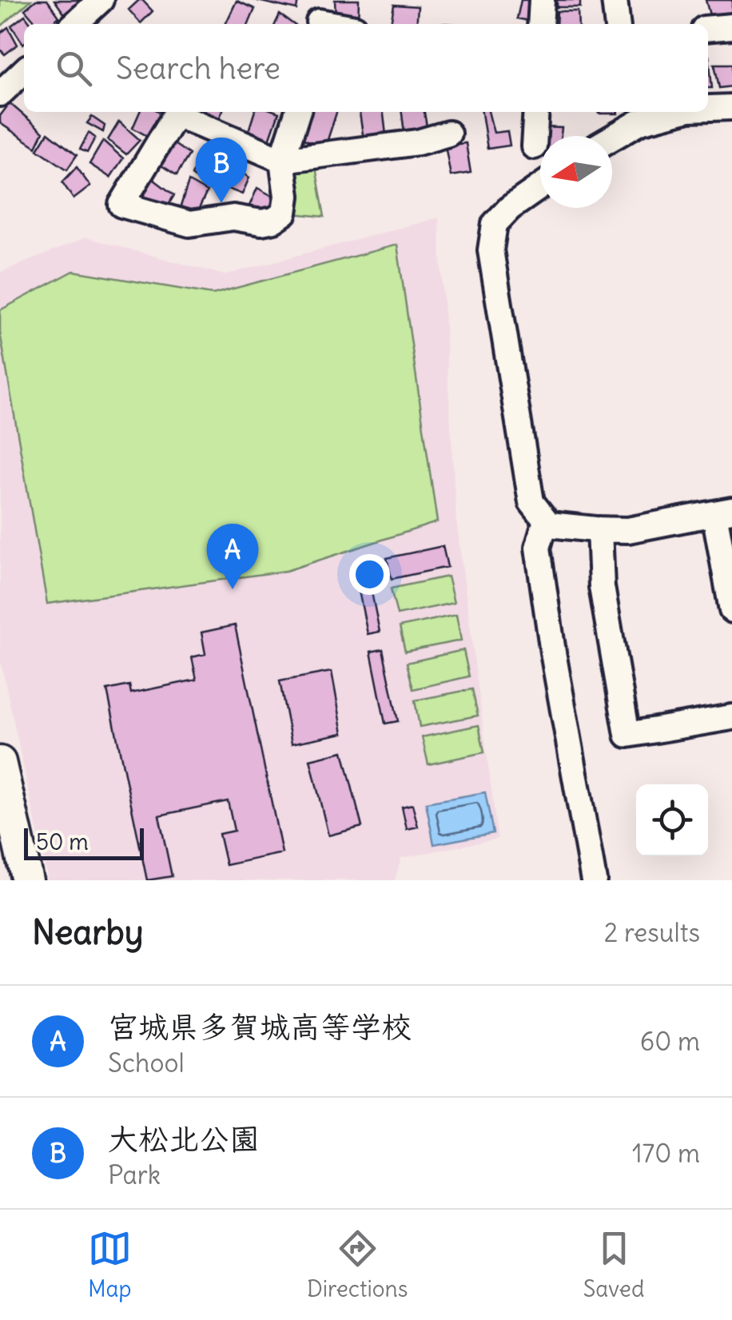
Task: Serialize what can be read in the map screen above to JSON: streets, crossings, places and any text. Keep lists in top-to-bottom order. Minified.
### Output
{"scale_bar":"50 m","north":"left","page":{"search":"Search here","pins":["B","A"],"scale":"50 m","heading":["Nearby","2 results"],"list":[{"mark":"A","name":"宮城県多賀城高等学校","note":"School","value":"60 m"},{"mark":"B","name":"大松北公園","note":"Park","value":"170 m"}],"nav":["Map","Directions","Saved"]}}
